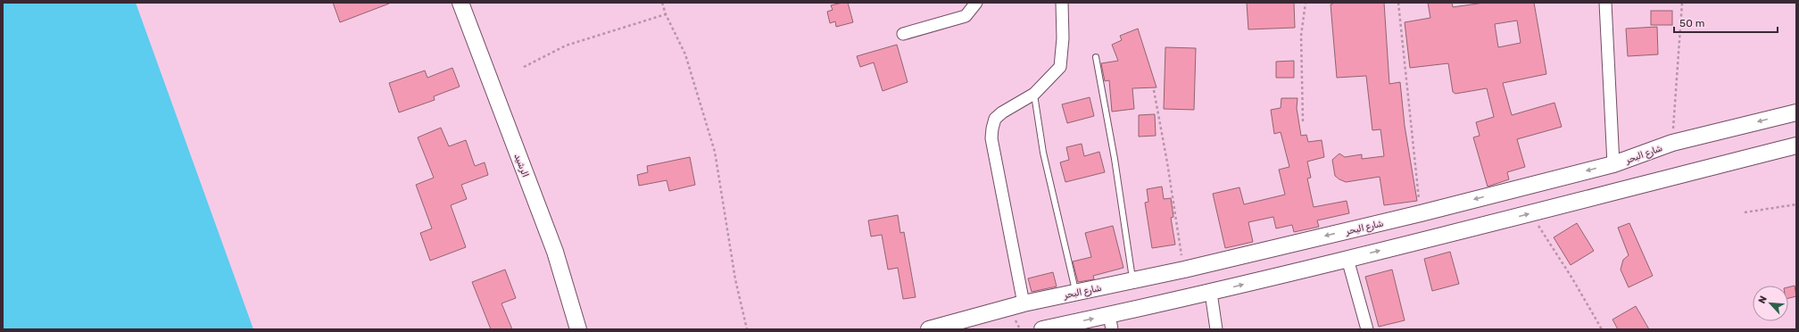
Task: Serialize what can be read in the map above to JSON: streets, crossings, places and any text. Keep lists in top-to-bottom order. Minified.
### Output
{"streets":{"main road":["شارع البحر","الرشيد"]},"scale_bar":"50 m","north":"top left"}
